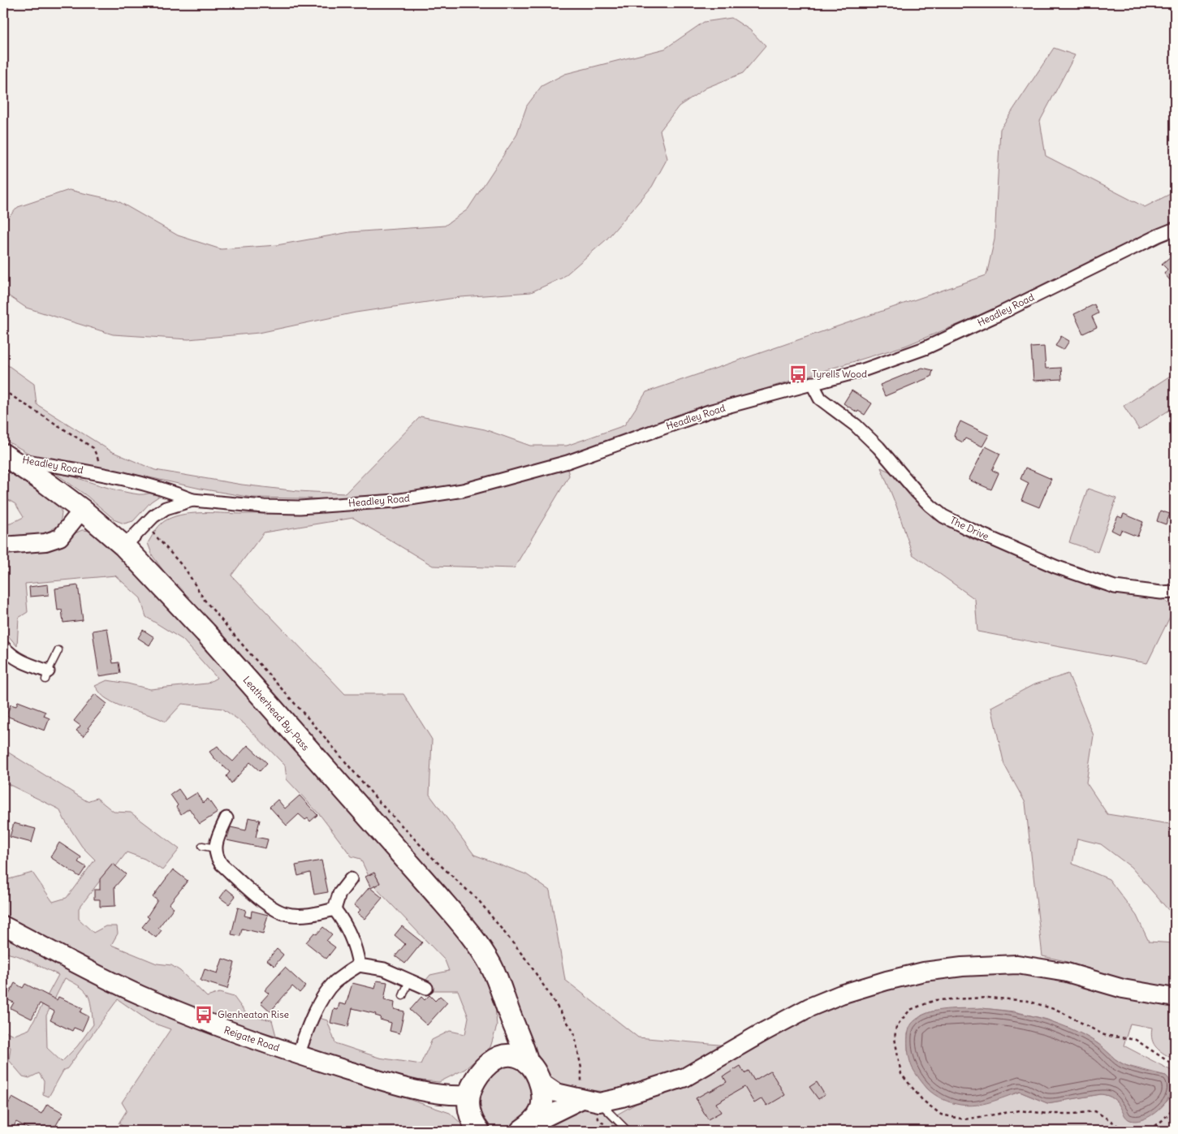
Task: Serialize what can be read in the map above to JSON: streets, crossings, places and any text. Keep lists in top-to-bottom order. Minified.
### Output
{"streets":{"highway":["Leatherhead By-Pass"],"main road":["Reigate Road"],"street":["Headley Road","The Drive"]},"crossings":[["Headley Road","The Drive"],["Headley Road","Leatherhead By-Pass"]],"places":{"bus stop":["Tyrells Wood","Glenheaton Rise"]}}
